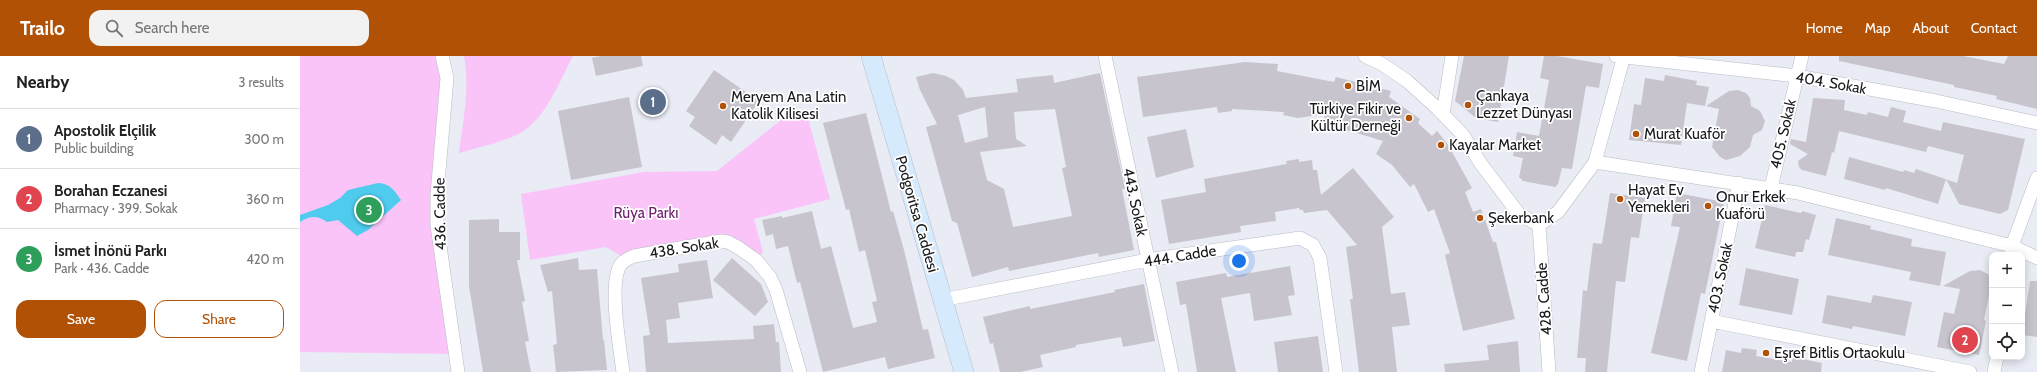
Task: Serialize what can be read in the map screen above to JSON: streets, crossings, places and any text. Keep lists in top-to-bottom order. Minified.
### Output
{"streets":{"main road":["Podgoritsa Caddesi"],"street":["404. Sokak","405. Sokak","443. Sokak","436. Cadde","438. Sokak","444. Cadde","403. Sokak","428. Cadde"]},"crossings":[["404. Sokak","405. Sokak"],["443. Sokak","444. Cadde"],["Podgoritsa Caddesi","444. Cadde"]],"parks":["Rüya Parkı"],"places":["BİM","Çankaya Lezzet Dünyası","Meryem Ana Latin Katolik Kilisesi","Türkiye Fikir ve Kültür Derneği","Murat Kuaför","Kayalar Market","Hayat Ev Yemekleri","Onur Erkek Kuaförü","Şekerbank","Eşref Bitlis Ortaokulu"],"page":{"header":"Trailo","search":"Search here","nav":["Home","Map","About","Contact"],"heading":["Nearby","3 results"],"pins":["1","3","2"],"list":[{"mark":"1","name":"Apostolik Elçilik","note":"Public building","value":"300 m"},{"mark":"2","name":"Borahan Eczanesi","note":"Pharmacy · 399. Sokak","value":"360 m"},{"mark":"3","name":"İsmet İnönü Parkı","note":"Park · 436. Cadde","value":"420 m"}],"map_buttons":["+","−"],"buttons":["Save","Share"]}}
